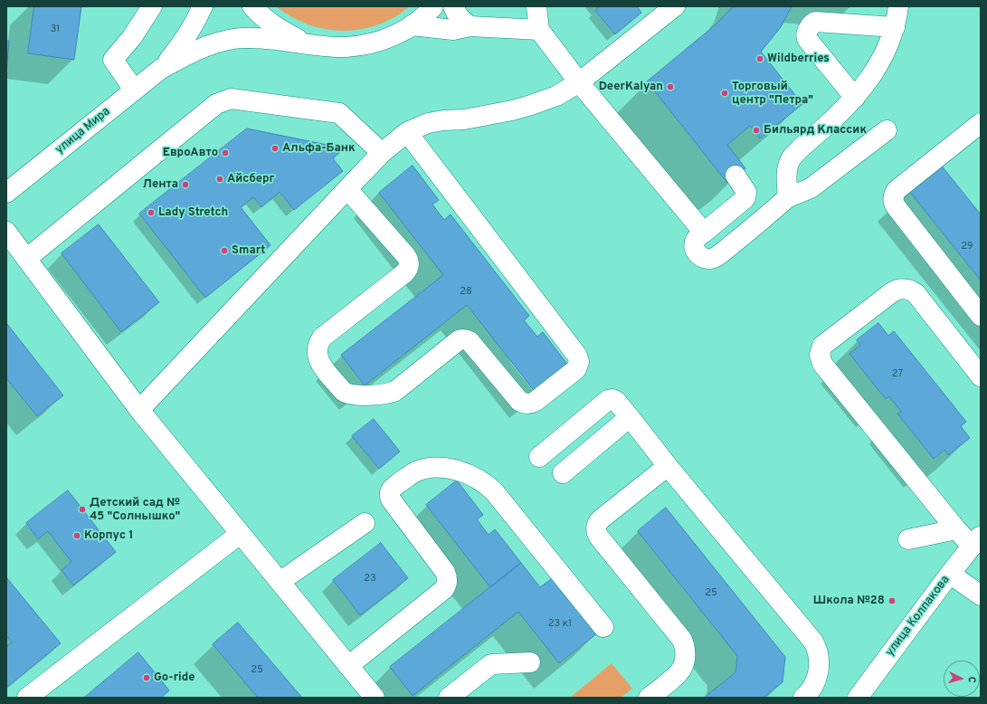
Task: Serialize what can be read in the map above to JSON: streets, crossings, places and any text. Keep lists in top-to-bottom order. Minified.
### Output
{"streets":{"street":["улица Мира","улица Колпакова"]},"places":["Wildberries","DeerKalyan","Торговый центр \"Петра\"","Бильярд Классик","Альфа-Банк","ЕвроАвто","Айсберг","Лента","Lady Stretch","Smart","Детский сад № 45 \"Солнышко\"","Корпус 1","Школа №28","Go-ride"],"house_numbers":["31","29","28","27","23","25","23 к1","25"],"north":"right"}
